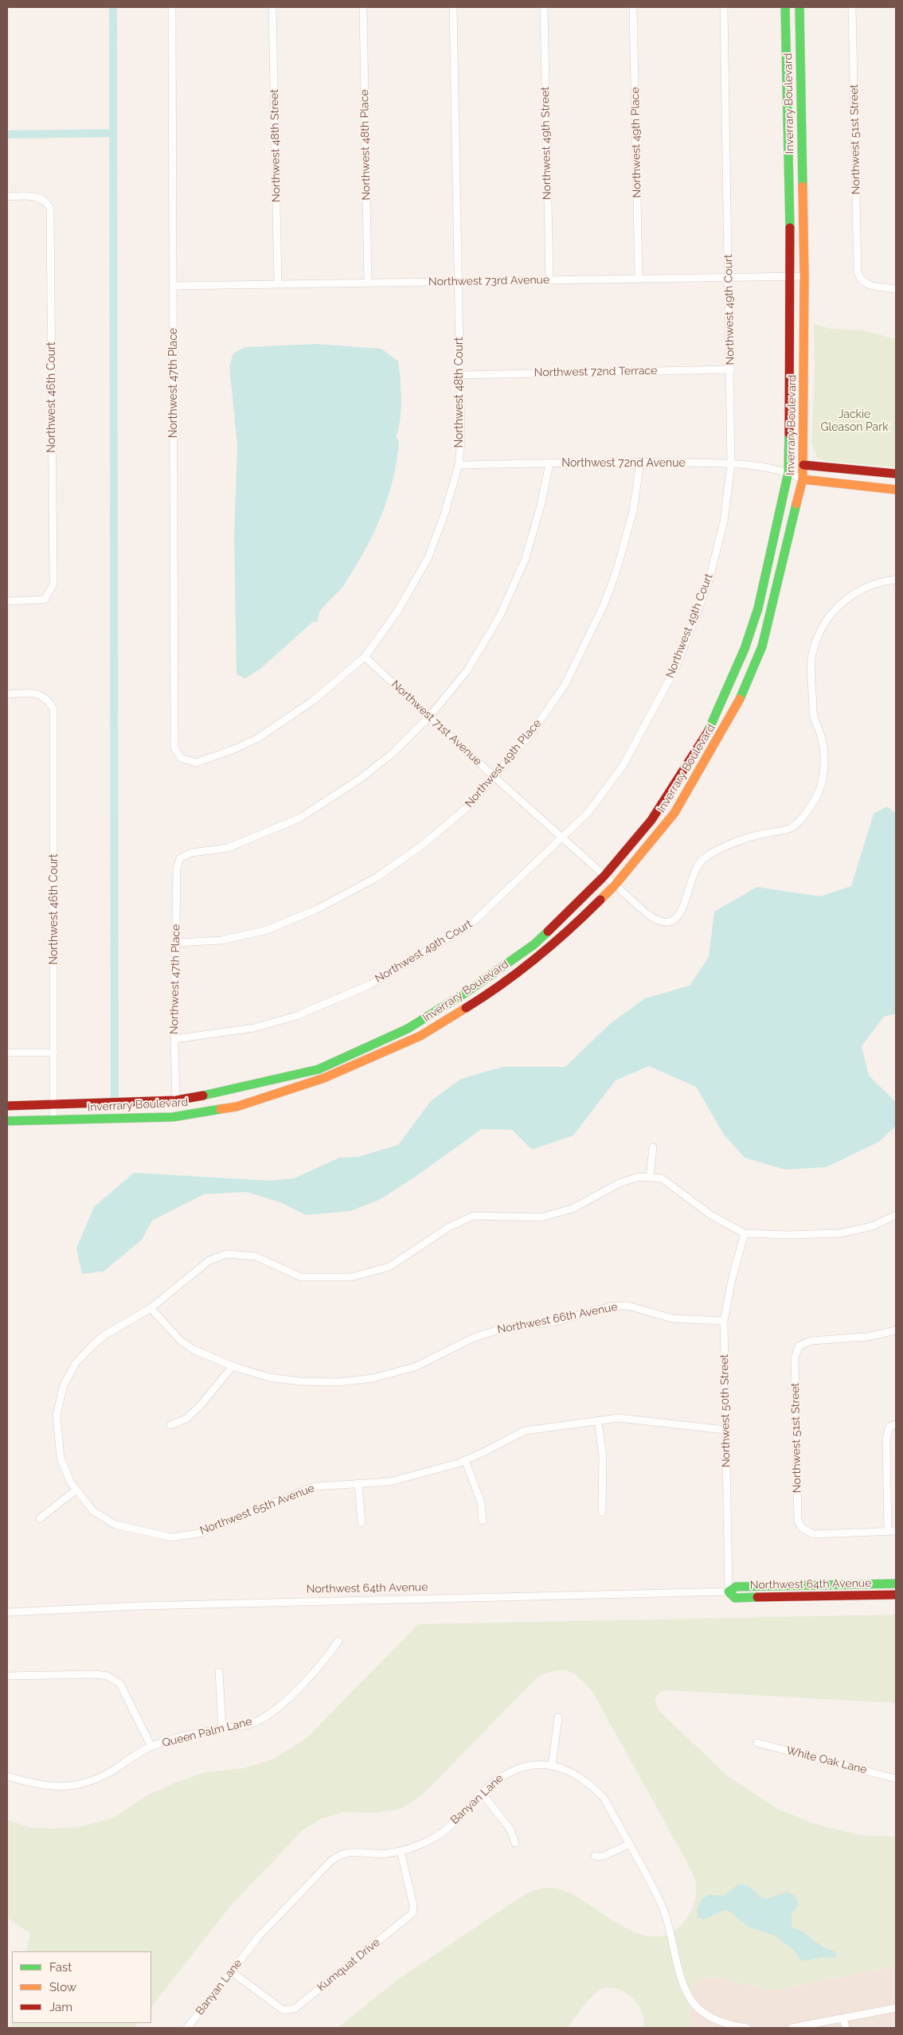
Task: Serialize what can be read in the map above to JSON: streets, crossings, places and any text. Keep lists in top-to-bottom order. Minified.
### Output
{"streets":{"street":["Inverrary Boulevard","Northwest 51st Street","Northwest 49th Place","Northwest 49th Street","Northwest 48th Place","Northwest 48th Street","Northwest 73rd Avenue","Northwest 49th Court","Northwest 72nd Terrace","Northwest 47th Place","Northwest 48th Court","Northwest 46th Court","Northwest 72nd Avenue","Northwest 71st Avenue","Northwest 66th Avenue","Northwest 50th Street","Northwest 65th Avenue","Northwest 64th Avenue","Queen Palm Lane","White Oak Lane","Banyan Lane","Kumquat Drive"]},"crossings":[["Inverrary Boulevard","Northwest 73rd Avenue"],["Inverrary Boulevard","Northwest 47th Place"],["Inverrary Boulevard","Northwest 46th Court"],["Inverrary Boulevard","Northwest 72nd Avenue"],["Inverrary Boulevard","Northwest 71st Avenue"],["Northwest 49th Place","Northwest 73rd Avenue"],["Northwest 49th Place","Northwest 47th Place"],["Northwest 49th Place","Northwest 72nd Avenue"],["Northwest 49th Place","Northwest 71st Avenue"],["Northwest 49th Street","Northwest 73rd Avenue"],["Northwest 48th Place","Northwest 73rd Avenue"],["Northwest 48th Street","Northwest 73rd Avenue"],["Northwest 73rd Avenue","Northwest 49th Court"],["Northwest 73rd Avenue","Northwest 47th Place"],["Northwest 73rd Avenue","Northwest 48th Court"],["Northwest 49th Court","Northwest 72nd Terrace"],["Northwest 49th Court","Northwest 47th Place"],["Northwest 49th Court","Northwest 72nd Avenue"],["Northwest 49th Court","Northwest 71st Avenue"],["Northwest 72nd Terrace","Northwest 48th Court"],["Northwest 47th Place","Northwest 48th Court"],["Northwest 47th Place","Northwest 71st Avenue"],["Northwest 48th Court","Northwest 72nd Avenue"],["Northwest 48th Court","Northwest 71st Avenue"],["Northwest 66th Avenue","Northwest 50th Street"],["Northwest 66th Avenue","Northwest 65th Avenue"],["Northwest 50th Street","Northwest 65th Avenue"],["Northwest 50th Street","Northwest 64th Avenue"],["Banyan Lane","Kumquat Drive"]],"parks":["Jackie Gleason Park"],"legend":["Fast","Slow","Jam"]}
